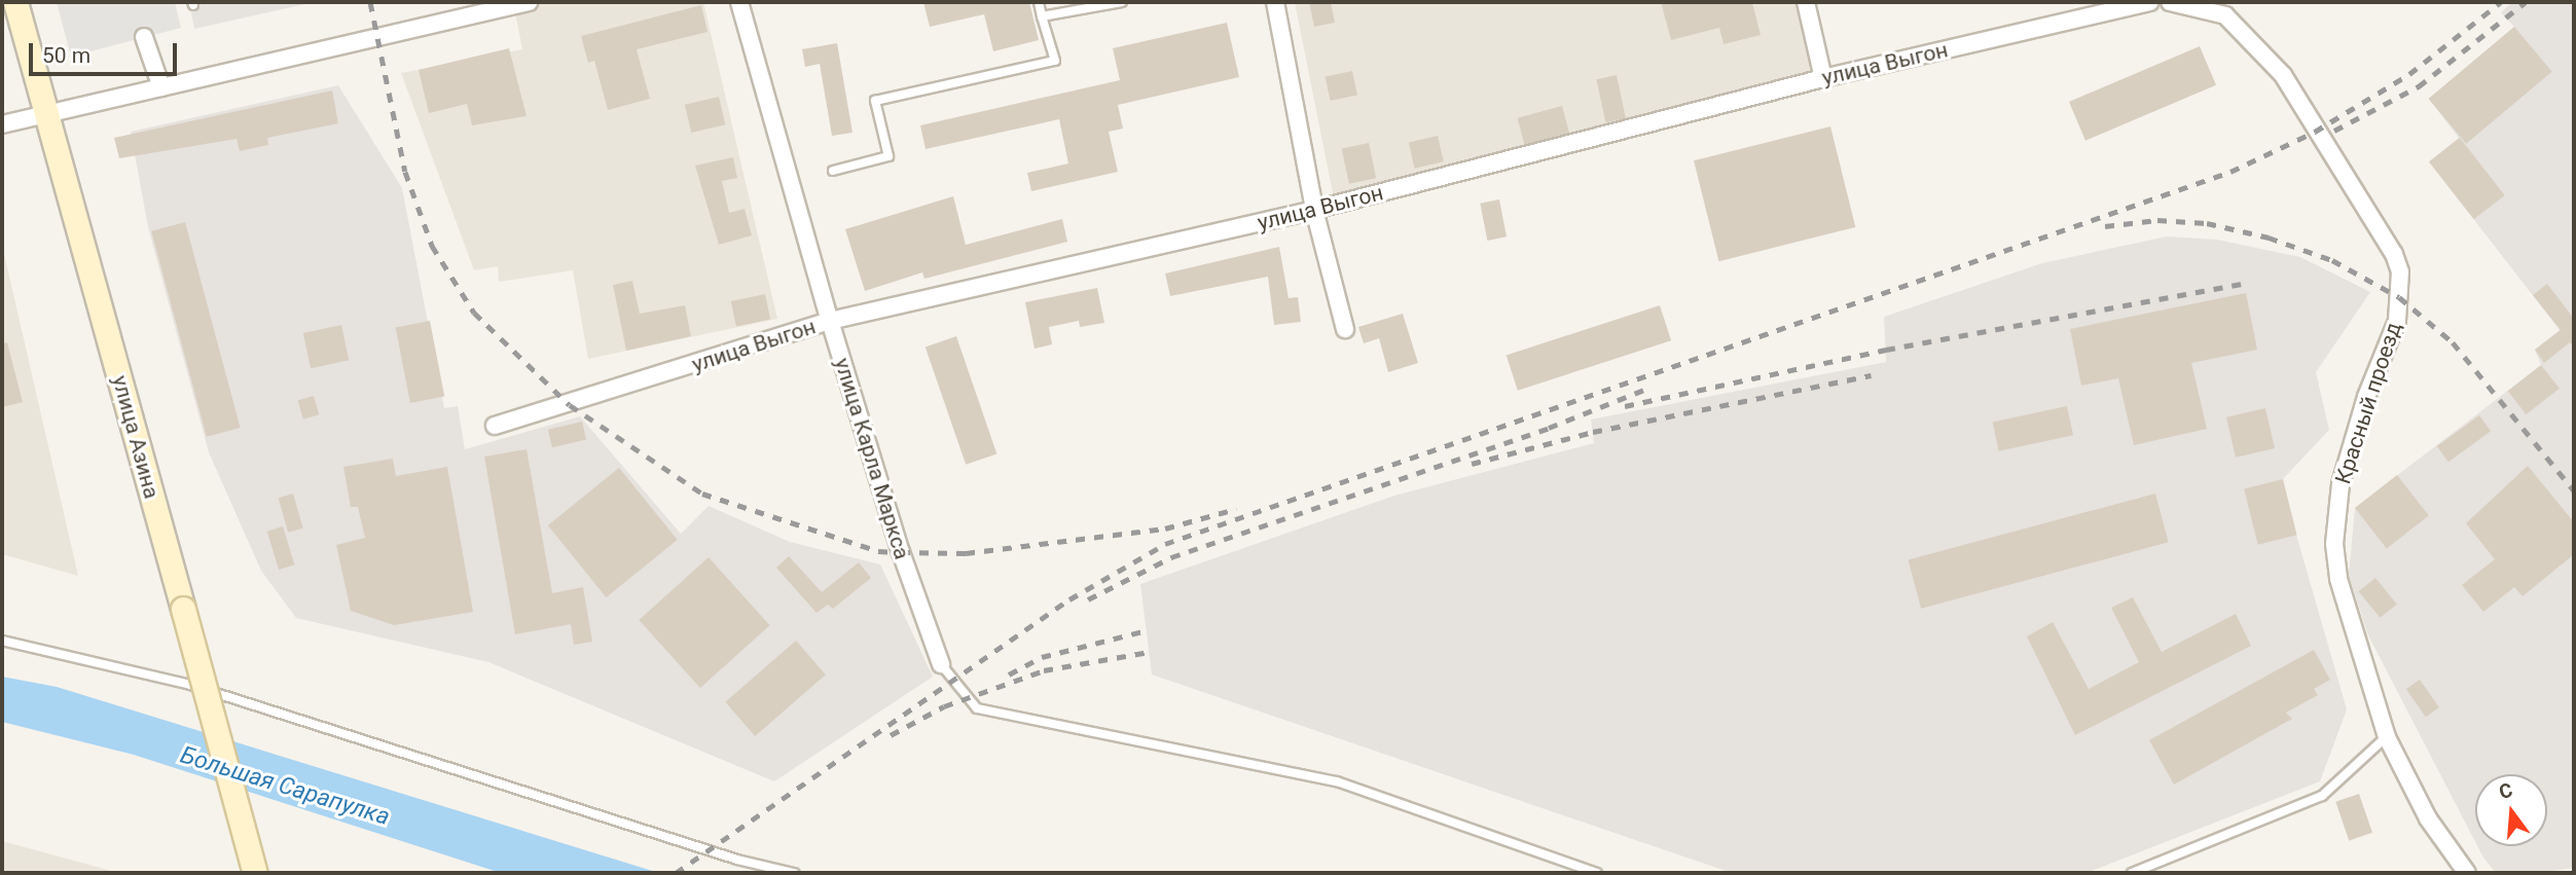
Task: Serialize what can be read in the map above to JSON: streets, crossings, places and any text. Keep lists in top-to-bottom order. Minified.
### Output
{"streets":{"main road":["улица Азина"],"street":["улица Выгон","Красный проезд","улица Карла Маркса"]},"crossings":[["улица Выгон","улица Карла Маркса"]],"water":["Большая Сарапулка"],"scale_bar":"50 m","north":"top"}
